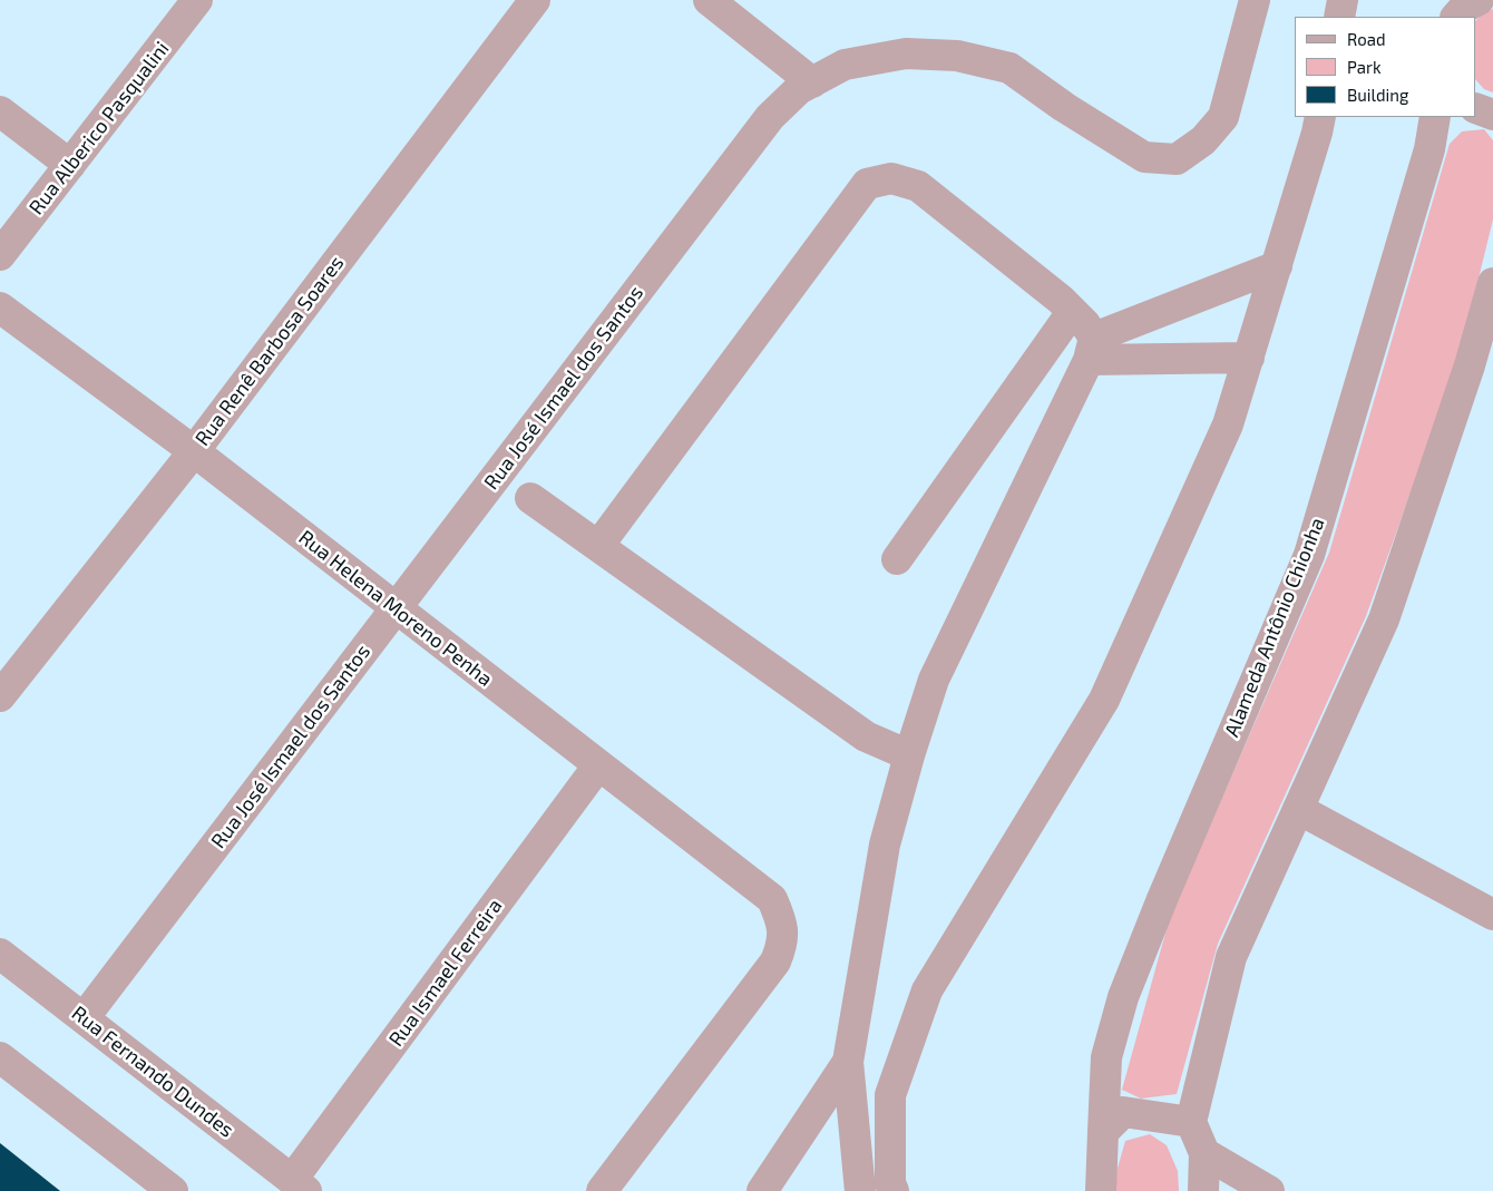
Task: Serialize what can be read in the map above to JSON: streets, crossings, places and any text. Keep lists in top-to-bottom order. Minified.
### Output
{"streets":{"street":["Rua Alberico Pasqualini","Rua Renê Barbosa Soares","Rua José Ismael dos Santos","Rua Helena Moreno Penha","Alameda Antônio Chionha","Rua Ismael Ferreira","Rua Fernando Dundes"]},"crossings":[["Rua Renê Barbosa Soares","Rua Helena Moreno Penha"],["Rua José Ismael dos Santos","Rua Helena Moreno Penha"],["Rua José Ismael dos Santos","Rua Fernando Dundes"],["Rua Helena Moreno Penha","Rua Ismael Ferreira"],["Rua Ismael Ferreira","Rua Fernando Dundes"]],"legend":["Road","Park","Building"]}
